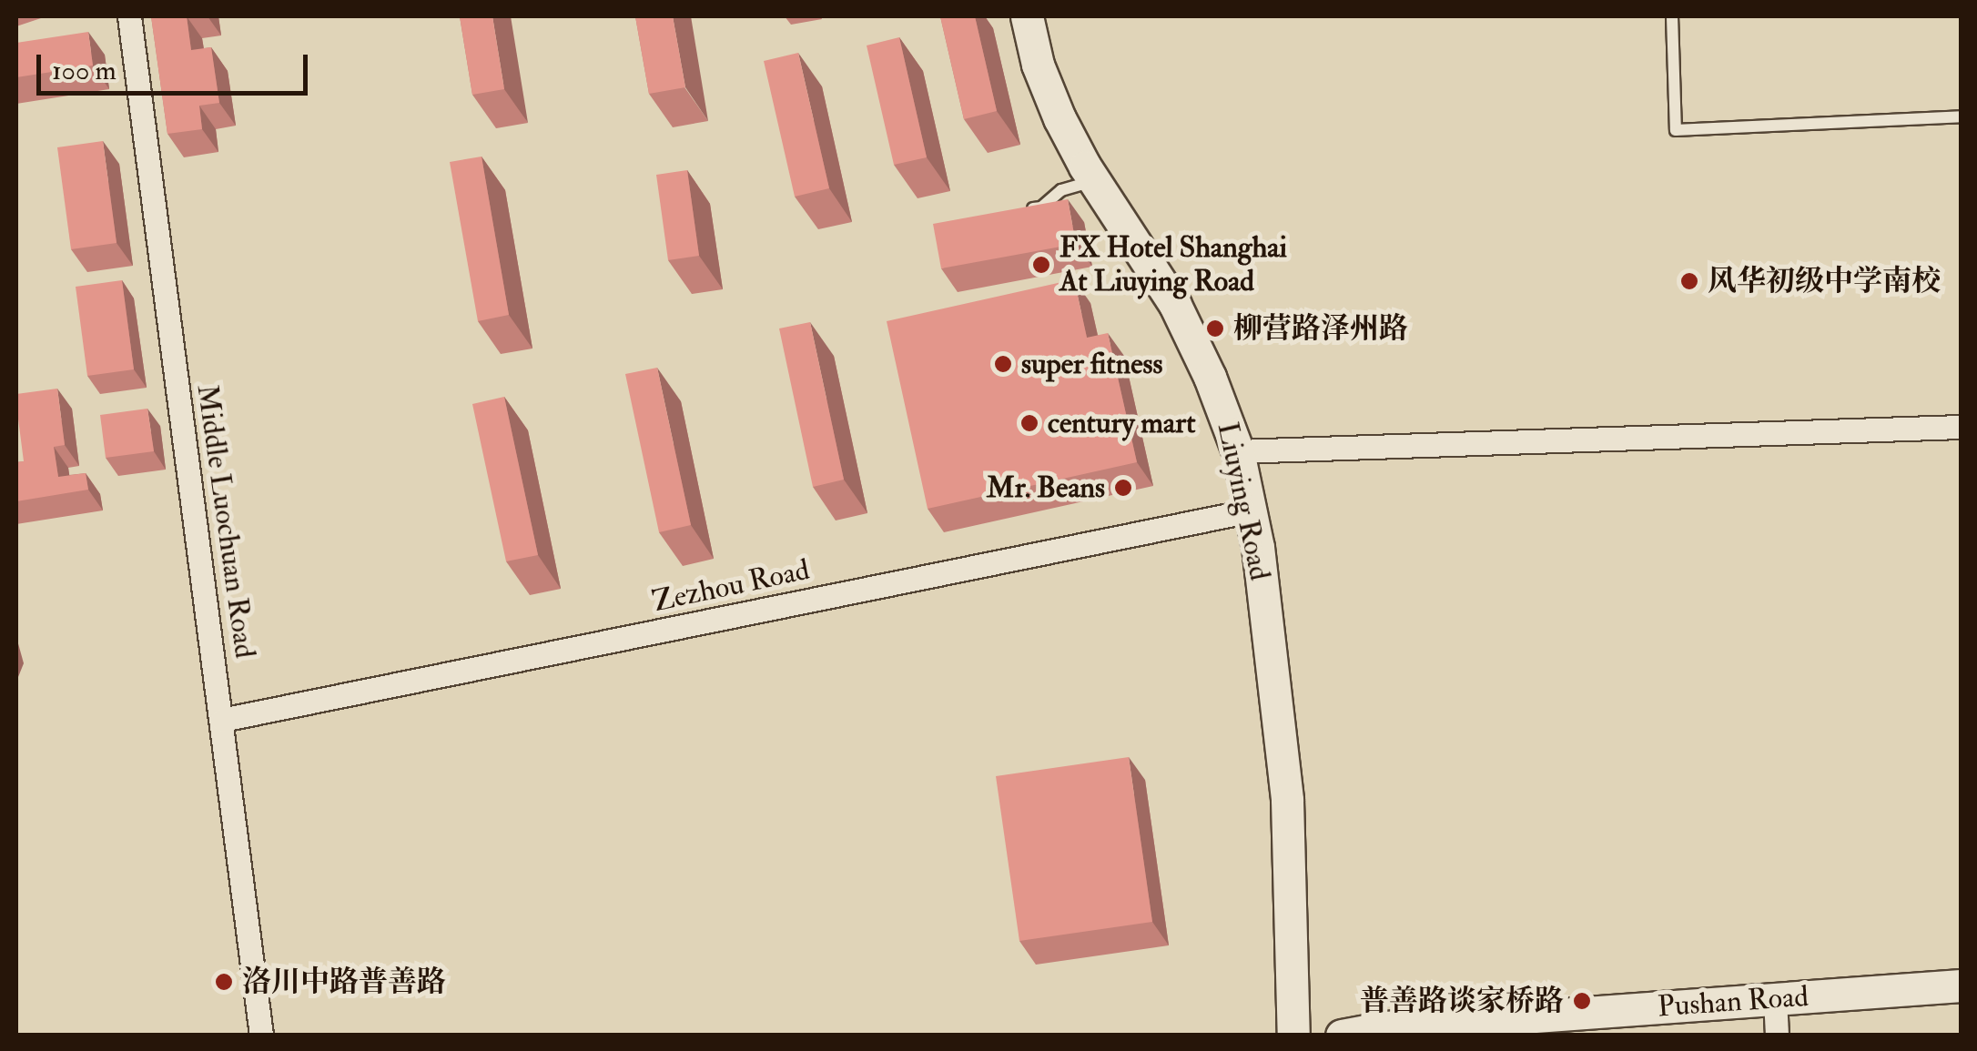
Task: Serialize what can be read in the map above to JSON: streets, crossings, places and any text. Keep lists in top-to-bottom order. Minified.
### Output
{"streets":{"main road":["Liuying Road","Pushan Road"],"street":["Middle Luochuan Road","Zezhou Road"]},"crossings":[["Liuying Road","Zezhou Road"],["Middle Luochuan Road","Zezhou Road"]],"places":["FX Hotel Shanghai At Liuying Road","风华初级中学南校","柳营路泽州路","super fitness","century mart","Mr. Beans","洛川中路普善路","普善路谈家桥路"],"scale_bar":"100 m"}
